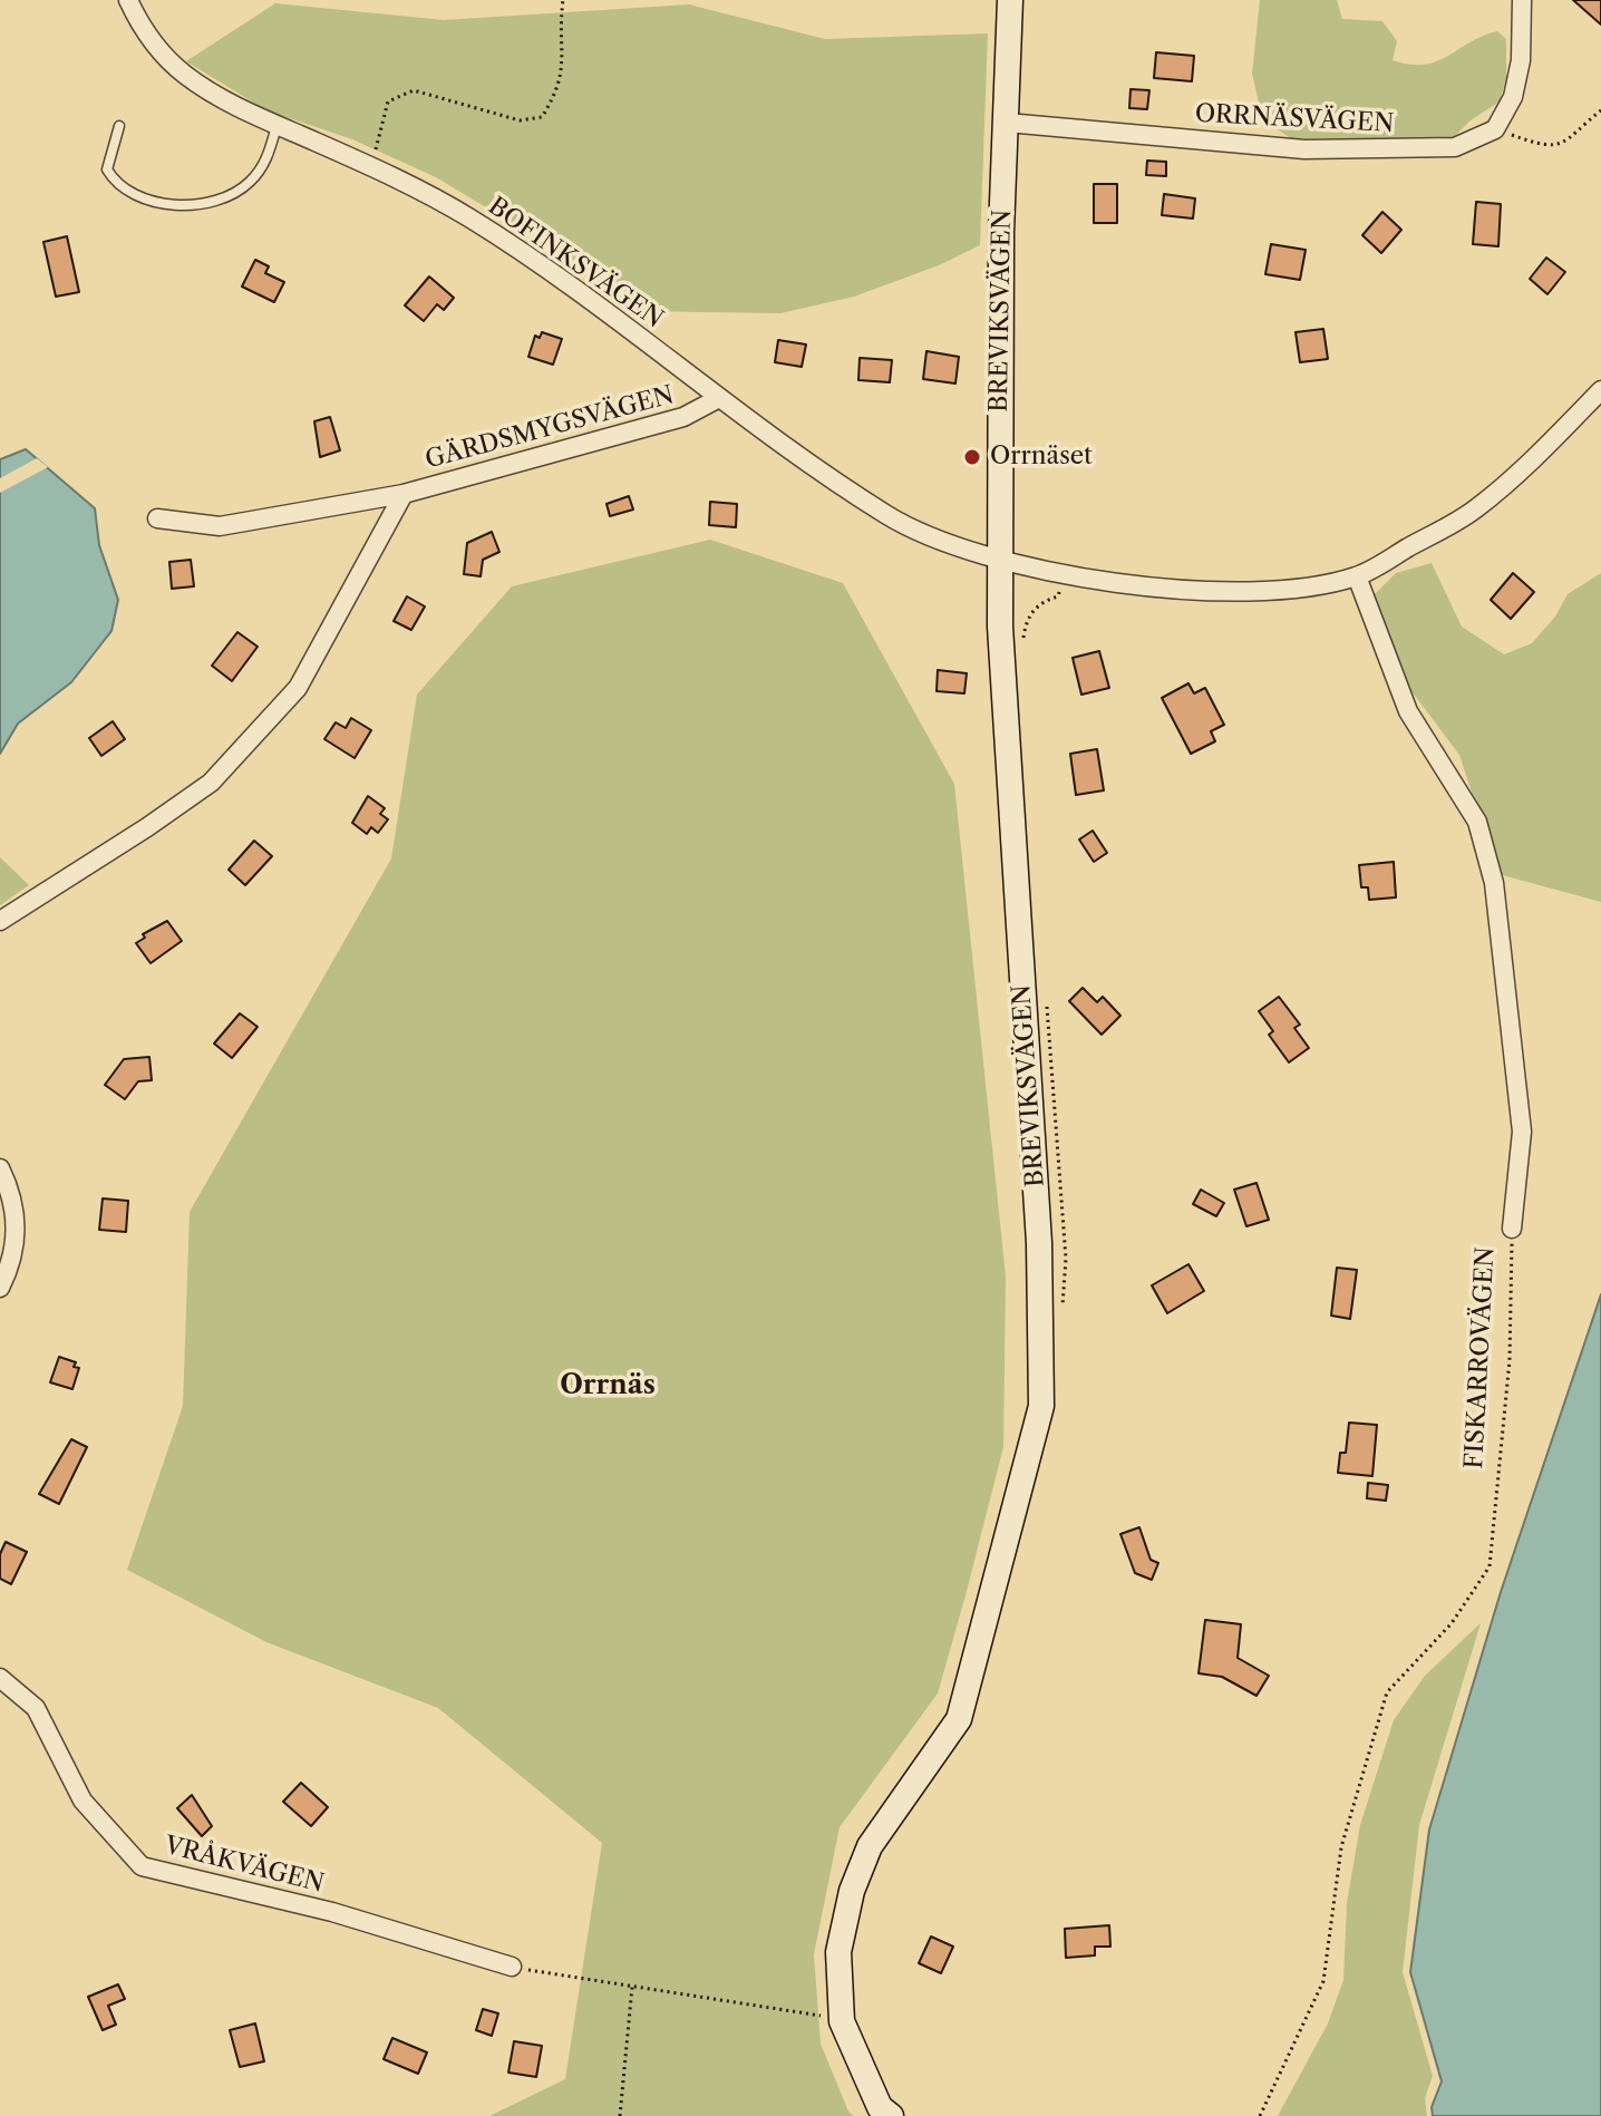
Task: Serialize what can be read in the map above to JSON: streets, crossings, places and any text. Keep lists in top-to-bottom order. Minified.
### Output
{"streets":{"main road":["BREVIKSVÄGEN"],"street":["ORRNÄSVÄGEN","BOFINKSVÄGEN","GÄRDSMYGSVÄGEN","FISKARROVÄGEN","VRÅKVÄGEN"]},"crossings":[["ORRNÄSVÄGEN","BREVIKSVÄGEN"],["BOFINKSVÄGEN","BREVIKSVÄGEN"],["BOFINKSVÄGEN","GÄRDSMYGSVÄGEN"],["BOFINKSVÄGEN","FISKARROVÄGEN"]],"districts":["Orrnäs"],"places":["Orrnäset"]}
